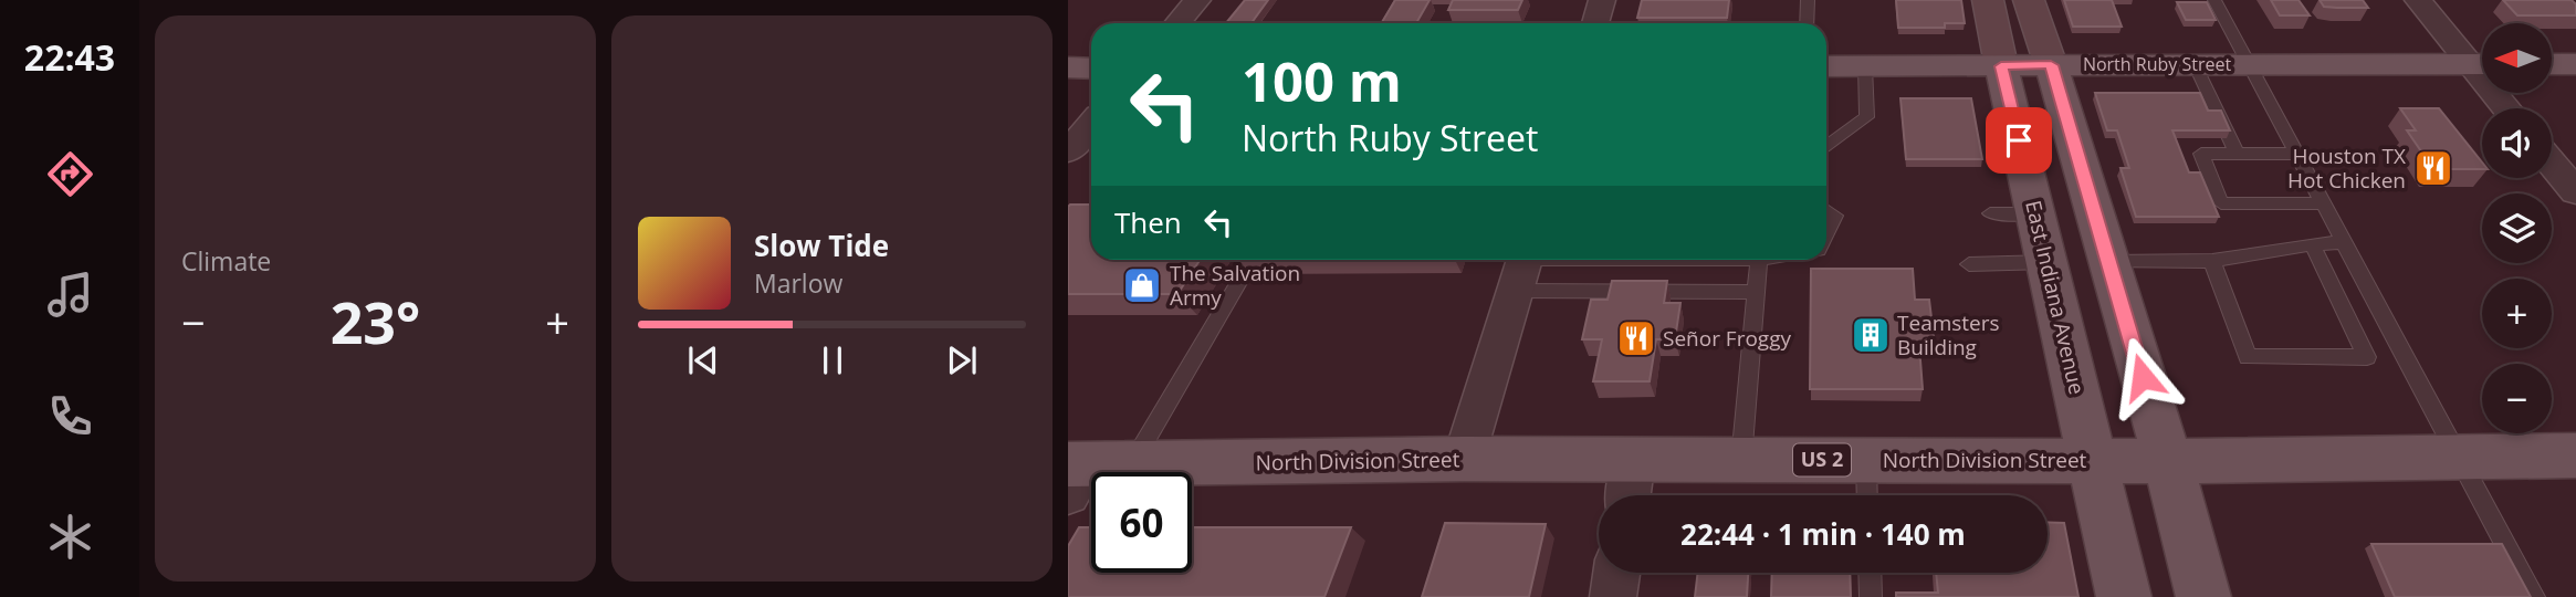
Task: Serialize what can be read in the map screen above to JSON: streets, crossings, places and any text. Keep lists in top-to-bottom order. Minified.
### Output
{"streets":{"main road":["North Ruby Street","East Indiana Avenue","US 2","North Division Street"]},"crossings":[["North Ruby Street","East Indiana Avenue"],["East Indiana Avenue","North Division Street"]],"places":{"restaurant":["Houston TX Hot Chicken","Señor Froggy"],"shop":["The Salvation Army"],"building":["Teamsters Building"]},"north":"left","page":{"tabs":"22:43","tile":"Climate","map_buttons":["+","−"],"turn":["100 m","North Ruby Street"],"then":"Then","song":["Slow Tide","Marlow"],"heat":["−","23°","+"],"limit":"60","trip":"22:44 · 1 min · 140 m"}}
